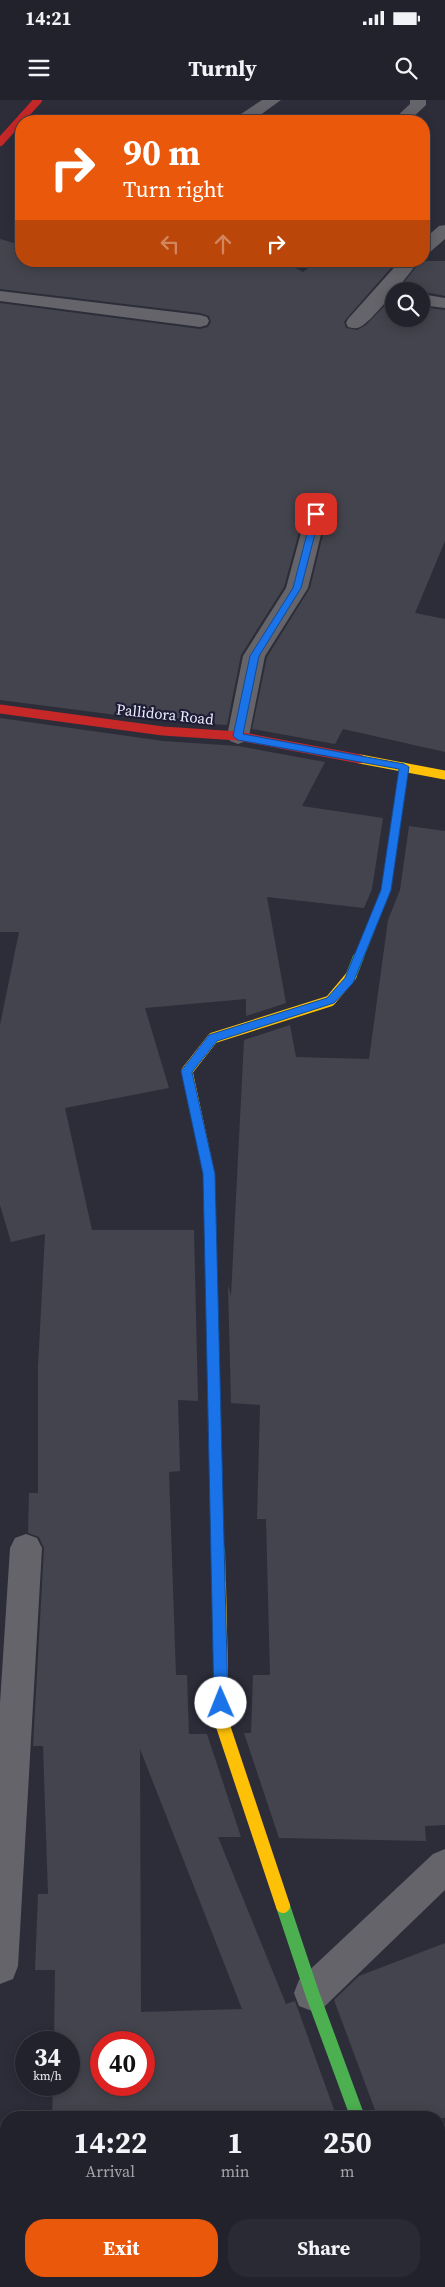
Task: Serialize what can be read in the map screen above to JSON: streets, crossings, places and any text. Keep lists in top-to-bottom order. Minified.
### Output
{"streets":{"street":["Pallidora Road"]},"page":{"status":"14:21","header":"Turnly","turn":["90 m","Turn right"],"speed":"34 km/h","limit":"40","eta":["14:22","Arrival","1","min","250","m"],"buttons":["Exit","Share"]}}
